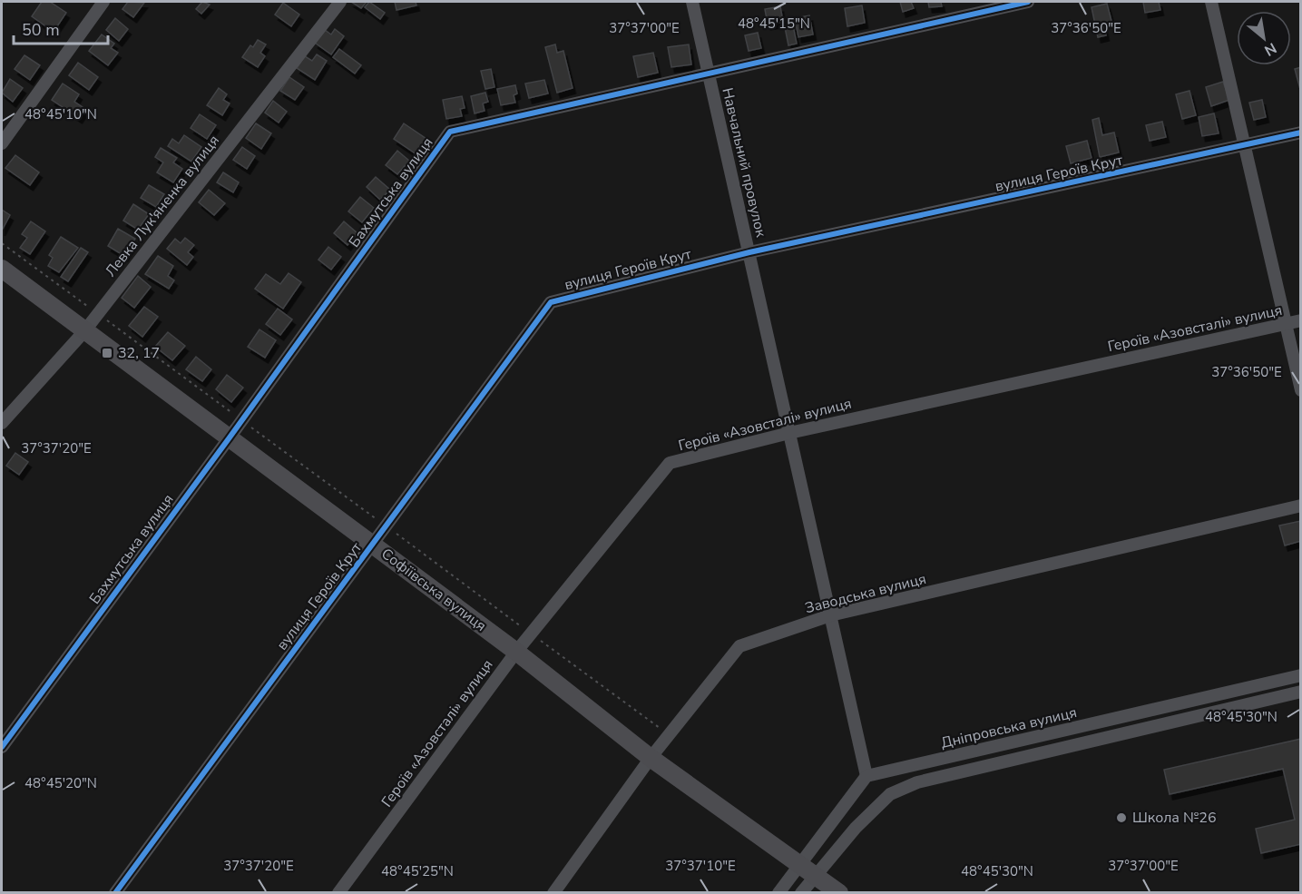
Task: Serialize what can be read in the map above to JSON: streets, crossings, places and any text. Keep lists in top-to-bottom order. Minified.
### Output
{"streets":{"street":["Навчальний провулок","вулиця Героїв Крут","Бахмутська вулиця","Левка Лук'яненка вулиця","Героїв «Азовсталі» вулиця","Софіївська вулиця","Заводська вулиця","Дніпровська вулиця"]},"crossings":[["Навчальний провулок","вулиця Героїв Крут"],["Навчальний провулок","Бахмутська вулиця"],["Навчальний провулок","Героїв «Азовсталі» вулиця"],["Навчальний провулок","Заводська вулиця"],["Навчальний провулок","Дніпровська вулиця"],["вулиця Героїв Крут","Софіївська вулиця"],["Бахмутська вулиця","Софіївська вулиця"],["Левка Лук'яненка вулиця","Софіївська вулиця"],["Героїв «Азовсталі» вулиця","Софіївська вулиця"],["Софіївська вулиця","Заводська вулиця"]],"places":{"transit":["32, 17"],"other":["Школа №26"]},"scale_bar":"50 m","north":"bottom right","coordinates":["48°45'15\"N","37°37'00\"E","37°36'50\"E","48°45'10\"N","37°37'20\"E","48°45'30\"N","48°45'20\"N","37°37'10\"E","48°45'25\"N"]}
